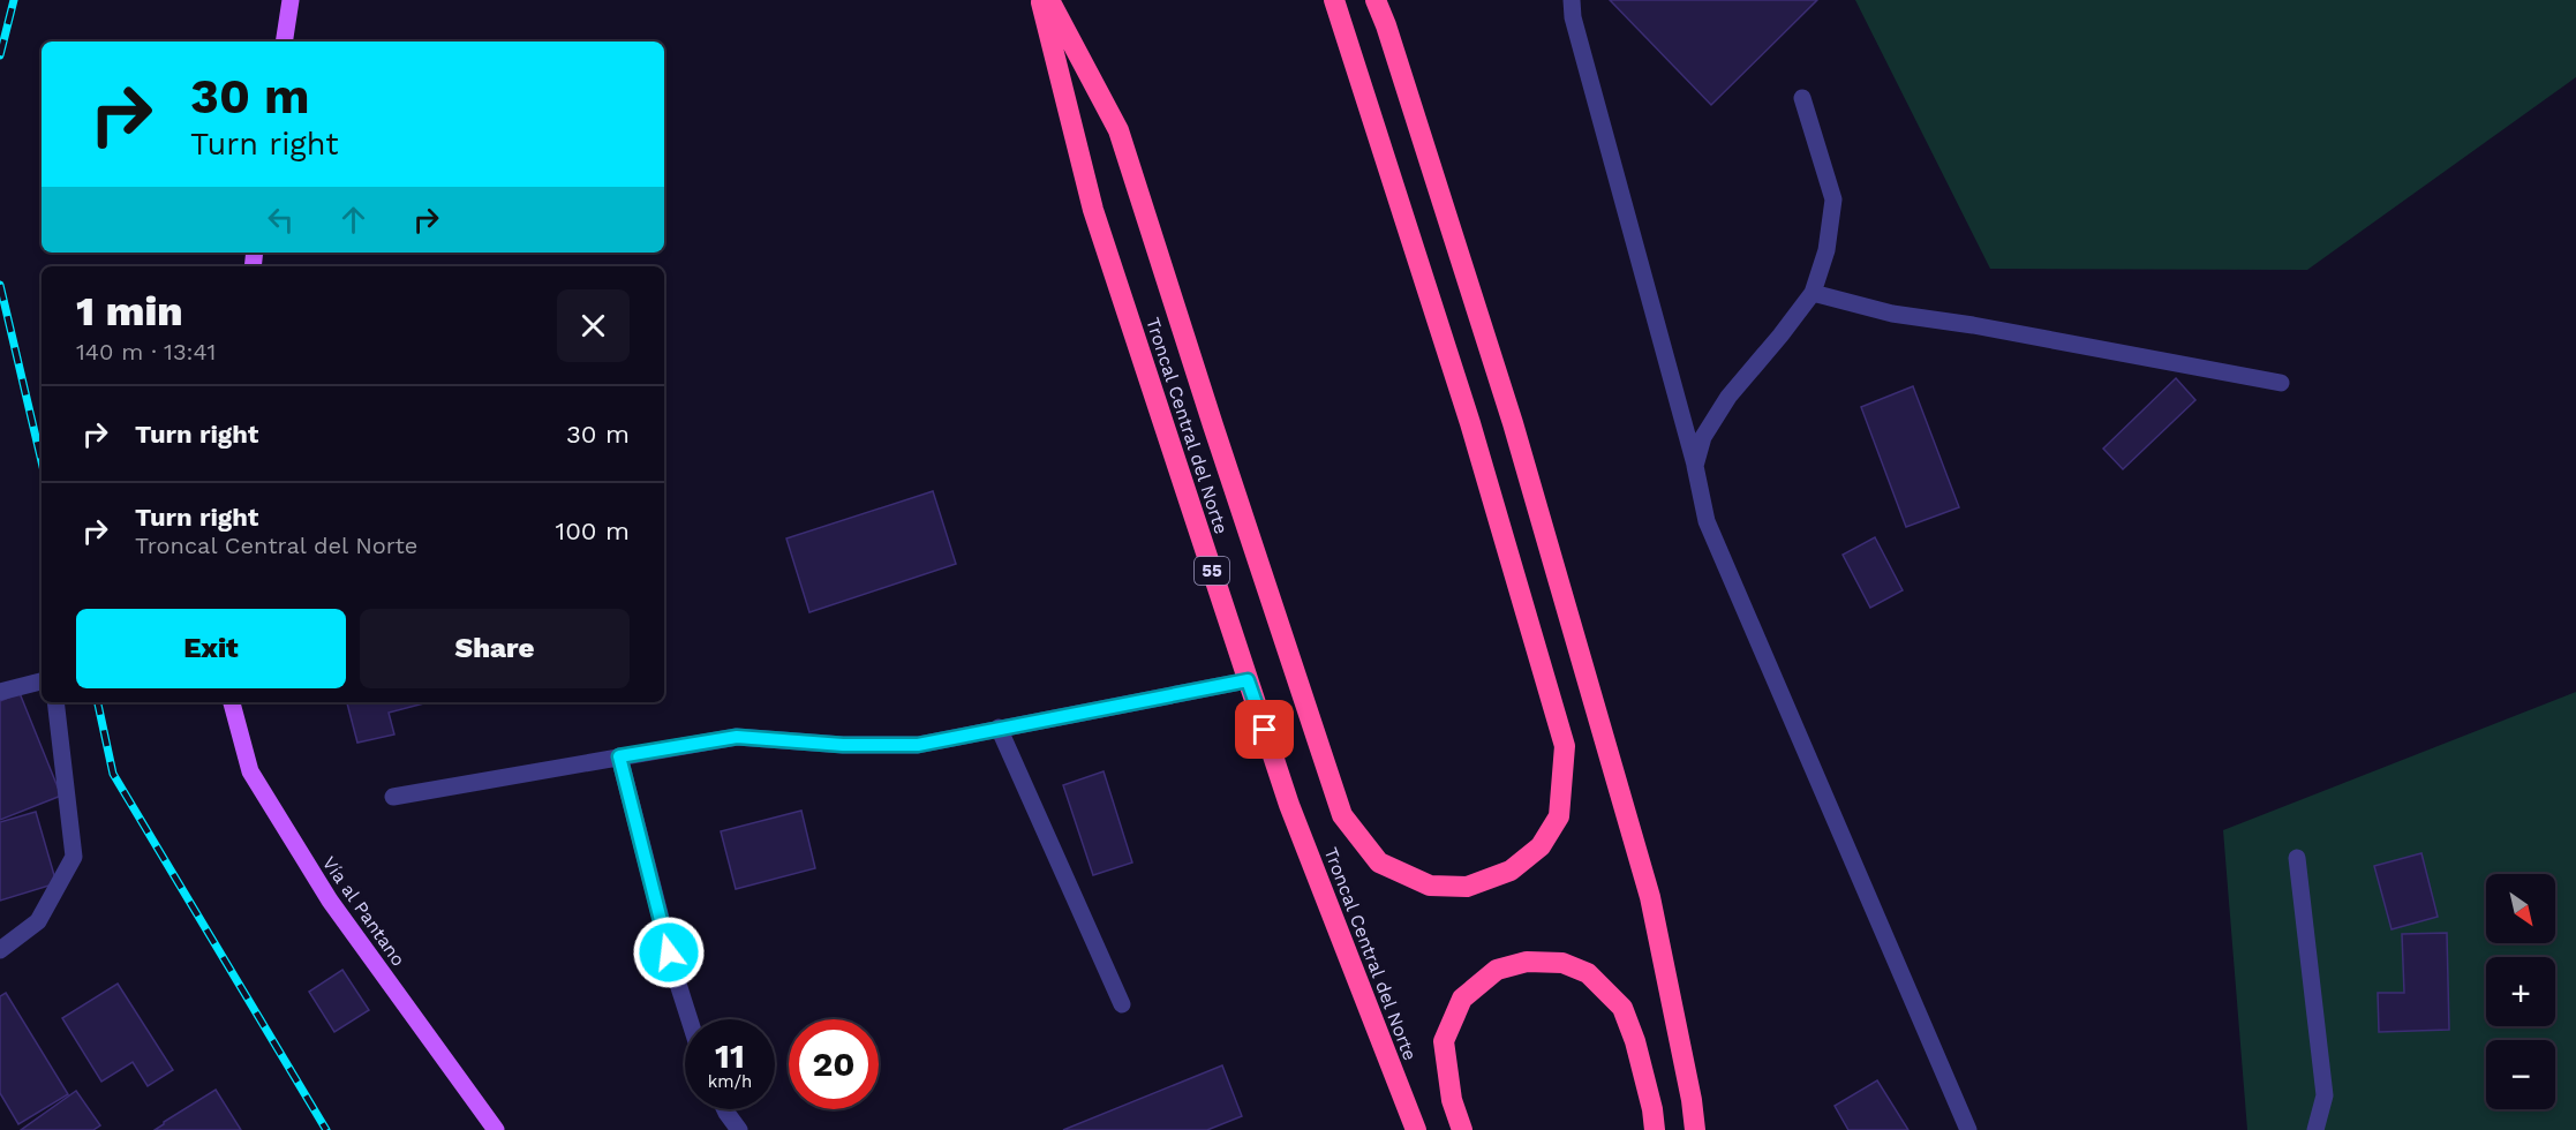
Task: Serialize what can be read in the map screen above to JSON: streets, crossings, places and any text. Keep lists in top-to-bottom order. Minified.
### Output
{"streets":{"highway":["Troncal Central del Norte","55"],"main road":["Vía al Pantano"]},"north":"bottom right","page":{"turn":["30 m","Turn right"],"heading":["1 min","140 m · 13:41"],"list":[{"name":"Turn right","value":"30 m"},{"name":"Turn right","note":"Troncal Central del Norte","value":"100 m"}],"buttons":["Exit","Share"],"map_buttons":["+","−"],"speed":"11 km/h","limit":"20"}}
